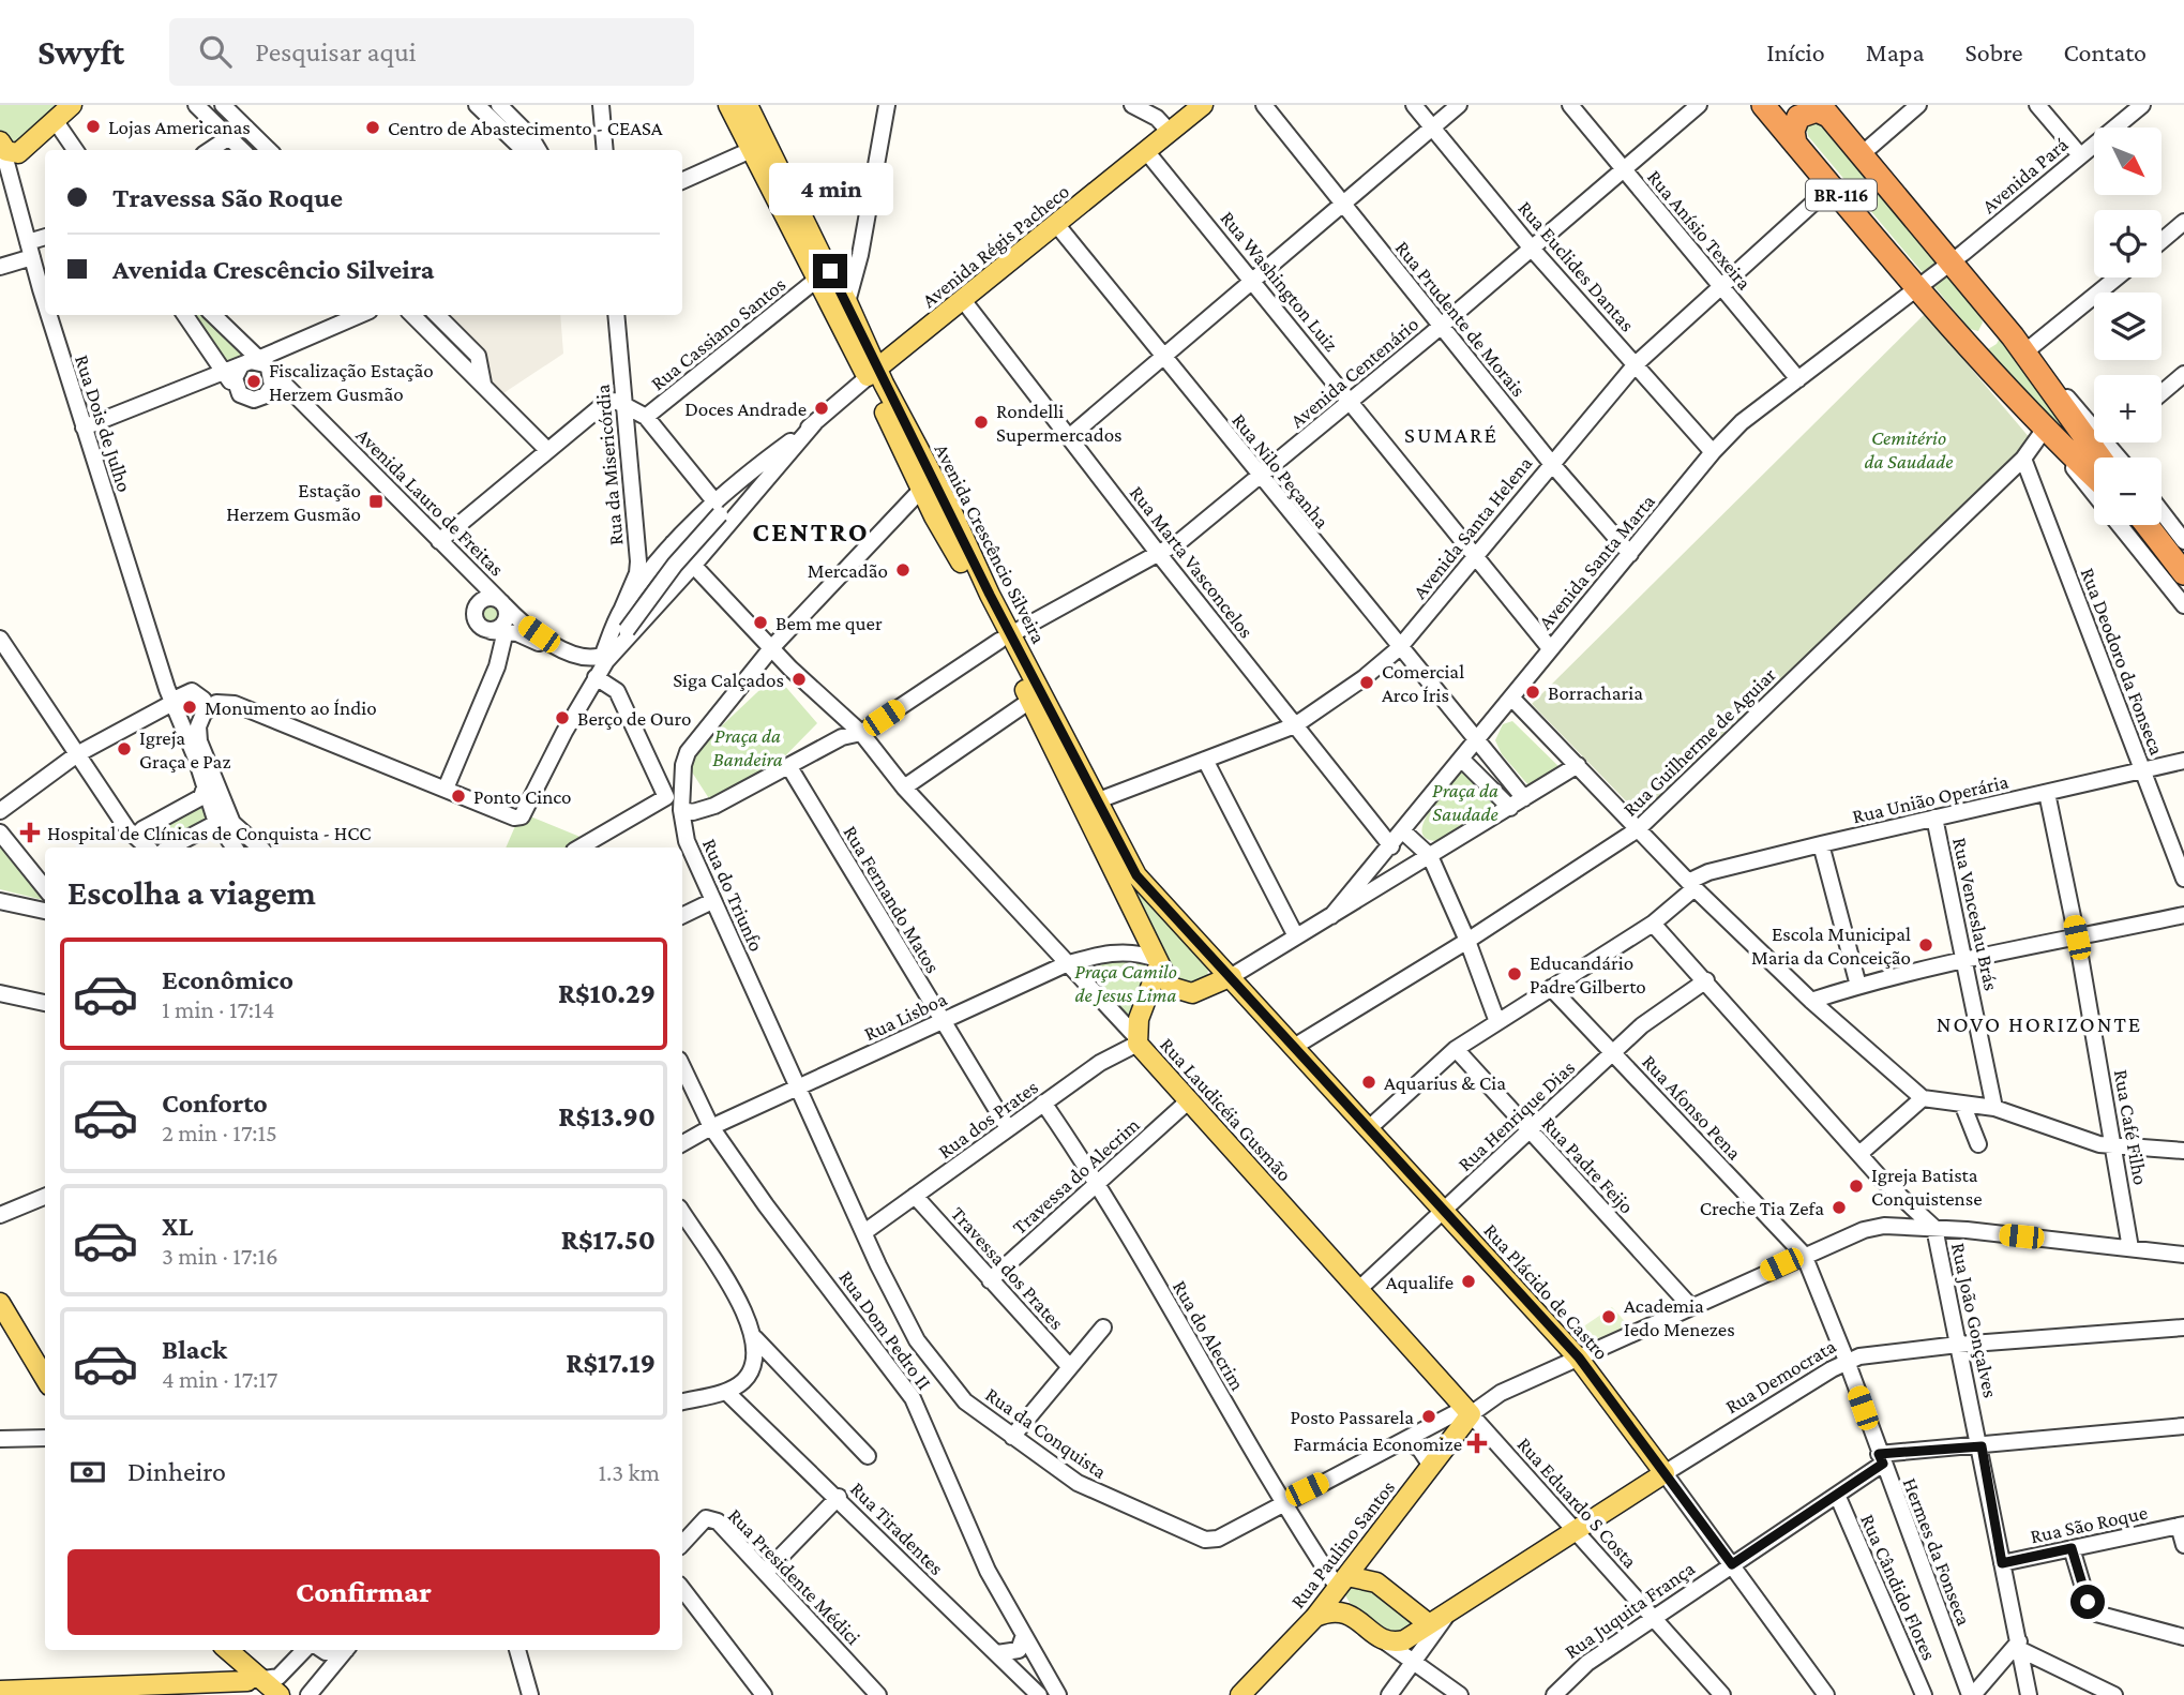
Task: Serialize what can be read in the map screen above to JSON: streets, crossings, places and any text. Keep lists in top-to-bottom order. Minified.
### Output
{"streets":{"highway":["BR-116"],"main road":["Avenida Régis Pacheco","Avenida Crescêncio Silveira","Rua Laudicéia Gusmão","Rua Plácido de Castro","Rua Democrata","Rua Paulino Santos"],"street":["Avenida Pará","Rua Anísio Texeira","Rua Euclides Dantas","Rua Washington Luiz","Rua Prudente de Morais","Rua Cassiano Santos","Avenida Centenário","Rua Dois de Julho","Rua da Misericórdia","Rua Nilo Peçanha","Avenida Lauro de Freitas","Avenida Santa Helena","Rua Marta Vasconcelos","Avenida Santa Marta","Rua Deodoro da Fonseca","Rua Guilherme de Aguiar","Rua União Operária","Rua do Triunfo","Rua Fernando Matos","Rua Venceslau Brás","Rua Lisboa","Rua Afonso Pena","Rua Henrique Dias","Rua dos Prates","Rua Café Filho","Rua Padre Feijo","Travessa do Alecrim","Travessa dos Prates","Rua João Gonçalves","Rua Dom Pedro II","Rua do Alecrim","Rua da Conquista","Rua Eduardo S Costa","Rua São Roque","Rua Tiradentes","Hermes da Fonseca","Rua Presidente Médici","Rua Cândido Flores","Rua Juquita França"]},"crossings":[["Avenida Pará","BR-116"],["Avenida Pará","Avenida Santa Marta"],["BR-116","Avenida Santa Helena"],["BR-116","Avenida Santa Marta"],["BR-116","Rua Guilherme de Aguiar"],["Rua Anísio Texeira","Avenida Centenário"],["Rua Anísio Texeira","Avenida Santa Helena"],["Rua Anísio Texeira","Avenida Santa Marta"],["Avenida Régis Pacheco","Rua Washington Luiz"],["Avenida Régis Pacheco","Rua da Misericórdia"],["Avenida Régis Pacheco","Rua Nilo Peçanha"],["Avenida Régis Pacheco","Avenida Lauro de Freitas"],["Avenida Régis Pacheco","Avenida Crescêncio Silveira"],["Avenida Régis Pacheco","Rua Marta Vasconcelos"],["Rua Euclides Dantas","Avenida Centenário"],["Rua Euclides Dantas","Avenida Santa Helena"],["Rua Euclides Dantas","Avenida Santa Marta"],["Rua Washington Luiz","Avenida Centenário"],["Rua Washington Luiz","Avenida Santa Helena"],["Rua Washington Luiz","Avenida Santa Marta"],["Rua Prudente de Morais","Avenida Centenário"],["Rua Prudente de Morais","Avenida Santa Helena"],["Rua Prudente de Morais","Avenida Santa Marta"],["Rua Cassiano Santos","Avenida Crescêncio Silveira"],["Avenida Centenário","Rua Nilo Peçanha"],["Avenida Centenário","Avenida Crescêncio Silveira"],["Avenida Centenário","Rua Marta Vasconcelos"],["Avenida Centenário","Rua do Triunfo"],["Avenida Centenário","Rua Fernando Matos"],["Avenida Centenário","Rua Laudicéia Gusmão"],["Rua Nilo Peçanha","Avenida Santa Helena"],["Rua Nilo Peçanha","Avenida Santa Marta"],["Avenida Santa Helena","Avenida Crescêncio Silveira"],["Avenida Santa Helena","Rua Marta Vasconcelos"],["Avenida Crescêncio Silveira","Rua do Triunfo"],["Avenida Crescêncio Silveira","Rua Lisboa"],["Avenida Crescêncio Silveira","Rua Plácido de Castro"],["Rua Marta Vasconcelos","Avenida Santa Marta"],["Rua Deodoro da Fonseca","Rua Guilherme de Aguiar"],["Rua Deodoro da Fonseca","Rua União Operária"],["Rua Guilherme de Aguiar","Rua Plácido de Castro"],["Rua União Operária","Rua Venceslau Brás"],["Rua União Operária","Rua Afonso Pena"],["Rua União Operária","Rua Café Filho"],["Rua União Operária","Rua Padre Feijo"],["Rua União Operária","Rua Plácido de Castro"],["Rua União Operária","Rua João Gonçalves"],["Rua do Triunfo","Rua Lisboa"],["Rua do Triunfo","Rua Laudicéia Gusmão"],["Rua do Triunfo","Rua da Conquista"],["Rua Fernando Matos","Rua Lisboa"],["Rua Fernando Matos","Rua dos Prates"],["Rua Lisboa","Rua Laudicéia Gusmão"],["Rua Lisboa","Rua Dom Pedro II"],["Rua Lisboa","Rua da Conquista"],["Rua Afonso Pena","Rua Henrique Dias"],["Rua Afonso Pena","Rua da Conquista"],["Rua Afonso Pena","Hermes da Fonseca"],["Rua Laudicéia Gusmão","Rua Henrique Dias"],["Rua Laudicéia Gusmão","Rua dos Prates"],["Rua Laudicéia Gusmão","Travessa do Alecrim"],["Rua Laudicéia Gusmão","Rua da Conquista"],["Rua Laudicéia Gusmão","Rua Eduardo S Costa"],["Rua Laudicéia Gusmão","Rua Paulino Santos"],["Rua Henrique Dias","Rua Padre Feijo"],["Rua Henrique Dias","Rua Plácido de Castro"],["Rua Henrique Dias","Rua João Gonçalves"],["Rua dos Prates","Travessa dos Prates"],["Rua dos Prates","Rua do Alecrim"],["Rua dos Prates","Rua da Conquista"],["Rua Café Filho","Rua da Conquista"],["Rua Padre Feijo","Rua da Conquista"],["Travessa do Alecrim","Travessa dos Prates"],["Travessa do Alecrim","Rua do Alecrim"],["Rua Plácido de Castro","Rua Democrata"],["Rua Plácido de Castro","Rua da Conquista"],["Rua Plácido de Castro","Rua Juquita França"],["Rua João Gonçalves","Rua Democrata"],["Rua João Gonçalves","Rua da Conquista"],["Rua João Gonçalves","Rua São Roque"],["Rua João Gonçalves","Rua Juquita França"],["Rua do Alecrim","Rua da Conquista"],["Rua do Alecrim","Rua Paulino Santos"],["Rua Democrata","Rua Eduardo S Costa"],["Rua Democrata","Hermes da Fonseca"],["Rua da Conquista","Rua Eduardo S Costa"],["Rua da Conquista","Rua Paulino Santos"],["Rua da Conquista","Hermes da Fonseca"],["Rua Eduardo S Costa","Rua Paulino Santos"],["Rua Eduardo S Costa","Rua Juquita França"],["Hermes da Fonseca","Rua Juquita França"],["Rua Cândido Flores","Rua Juquita França"]],"districts":["SUMARÉ","CENTRO","NOVO HORIZONTE"],"parks":["Cemitério da Saudade","Praça da Bandeira","Praça da Saudade","Praça Camilo de Jesus Lima"],"places":{"other":["Lojas Americanas","Centro de Abastecimento - CEASA","Fiscalização Estação Herzem Gusmão","Doces Andrade","Rondelli Supermercados","Mercadão","Bem me quer","Siga Calçados","Comercial Arco Íris","Borracharia","Monumento ao Índio","Berço de Ouro","Igreja Graça e Paz","Ponto Cinco","Escola Municipal Maria da Conceição","Educandário Padre Gilberto","Aquarius & Cia","Igreja Batista Conquistense","Creche Tia Zefa","Aqualife","Academia Iedo Menezes","Posto Passarela"],"transit":["Estação Herzem Gusmão"],"health":["Hospital de Clínicas de Conquista - HCC","Farmácia Economize"]},"north":"bottom right","page":{"header":"Swyft","search":"Pesquisar aqui","nav":["Início","Mapa","Sobre","Contato"],"map_buttons":["+","−"],"banner":["Travessa São Roque","Avenida Crescêncio Silveira"],"bubble":"4 min","heading":"Escolha a viagem","list":[{"name":"Econômico","note":"1 min · 17:14","value":"R$10.29"},{"name":"Conforto","note":"2 min · 17:15","value":"R$13.90"},{"name":"XL","note":"3 min · 17:16","value":"R$17.50"},{"name":"Black","note":"4 min · 17:17","value":"R$17.19"}],"pay":["Dinheiro","1.3 km"],"buttons":"Confirmar"}}
